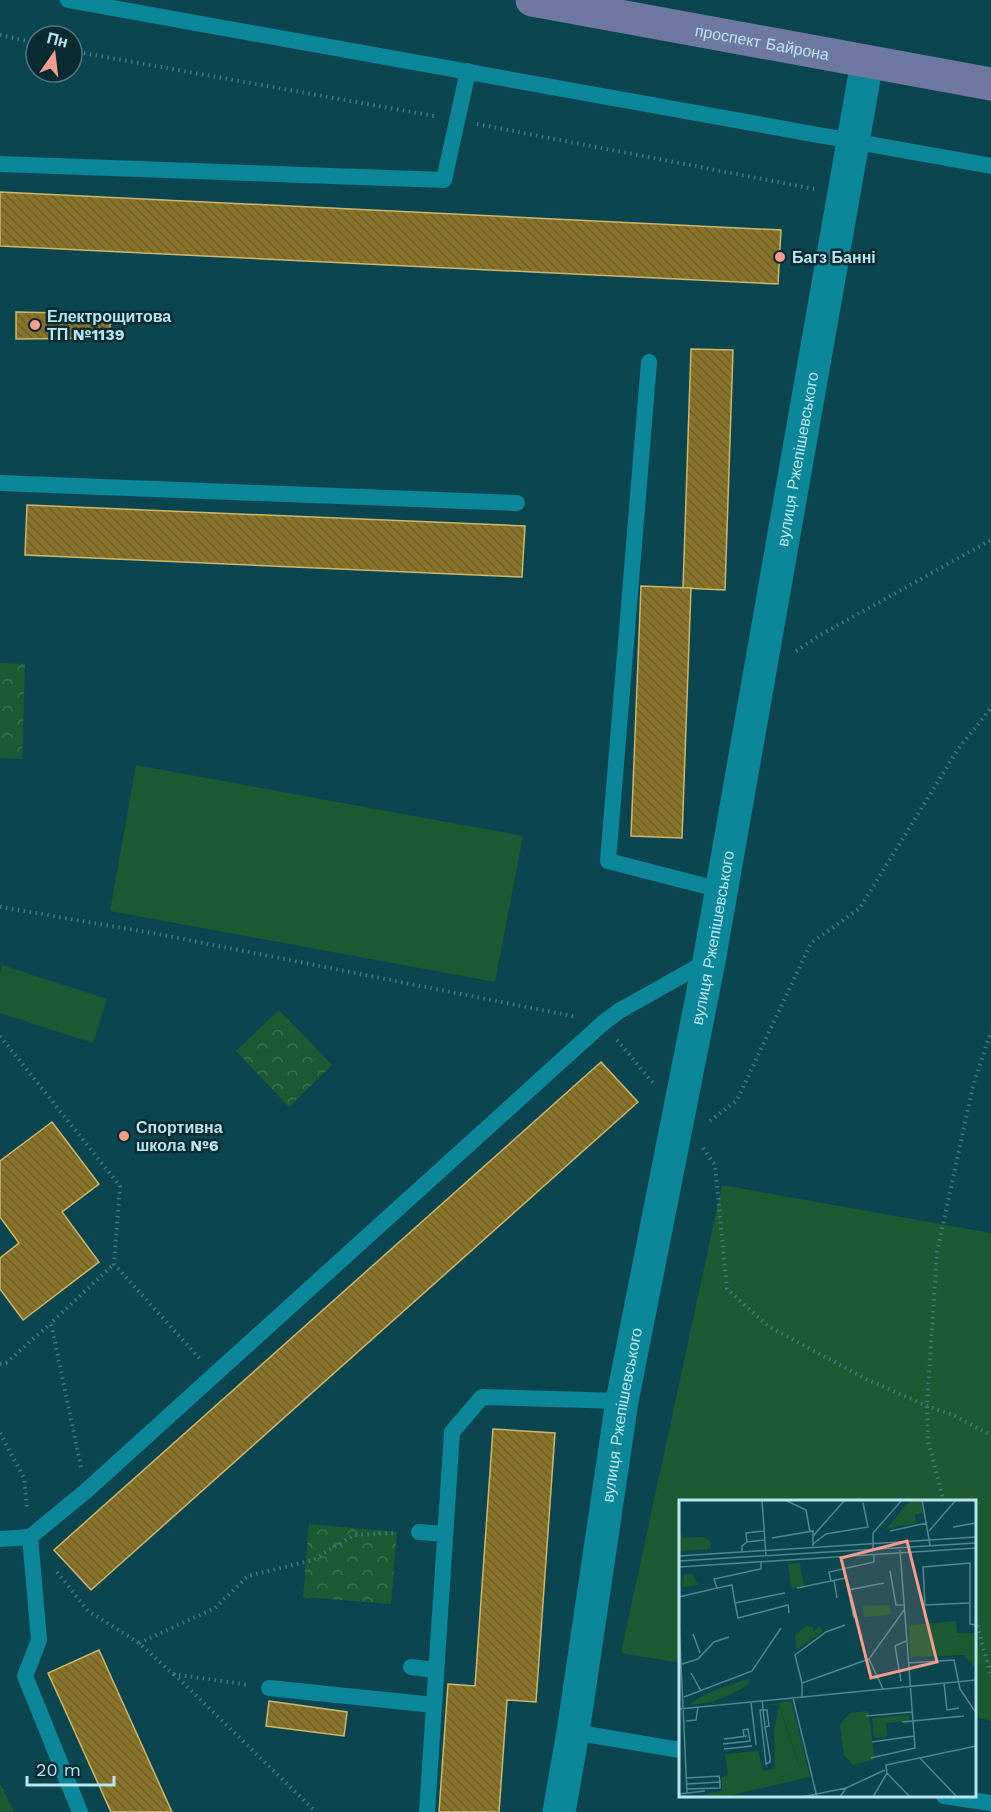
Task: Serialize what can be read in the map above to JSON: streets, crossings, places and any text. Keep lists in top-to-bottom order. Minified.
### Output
{"streets":{"main road":["проспект Байрона"],"street":["вулиця Ржепішевського"]},"crossings":[["проспект Байрона","вулиця Ржепішевського"]],"places":["Багз Банні","Електрощитова ТП №1139","Спортивна школа №6"],"scale_bar":"20 m","north":"top"}
